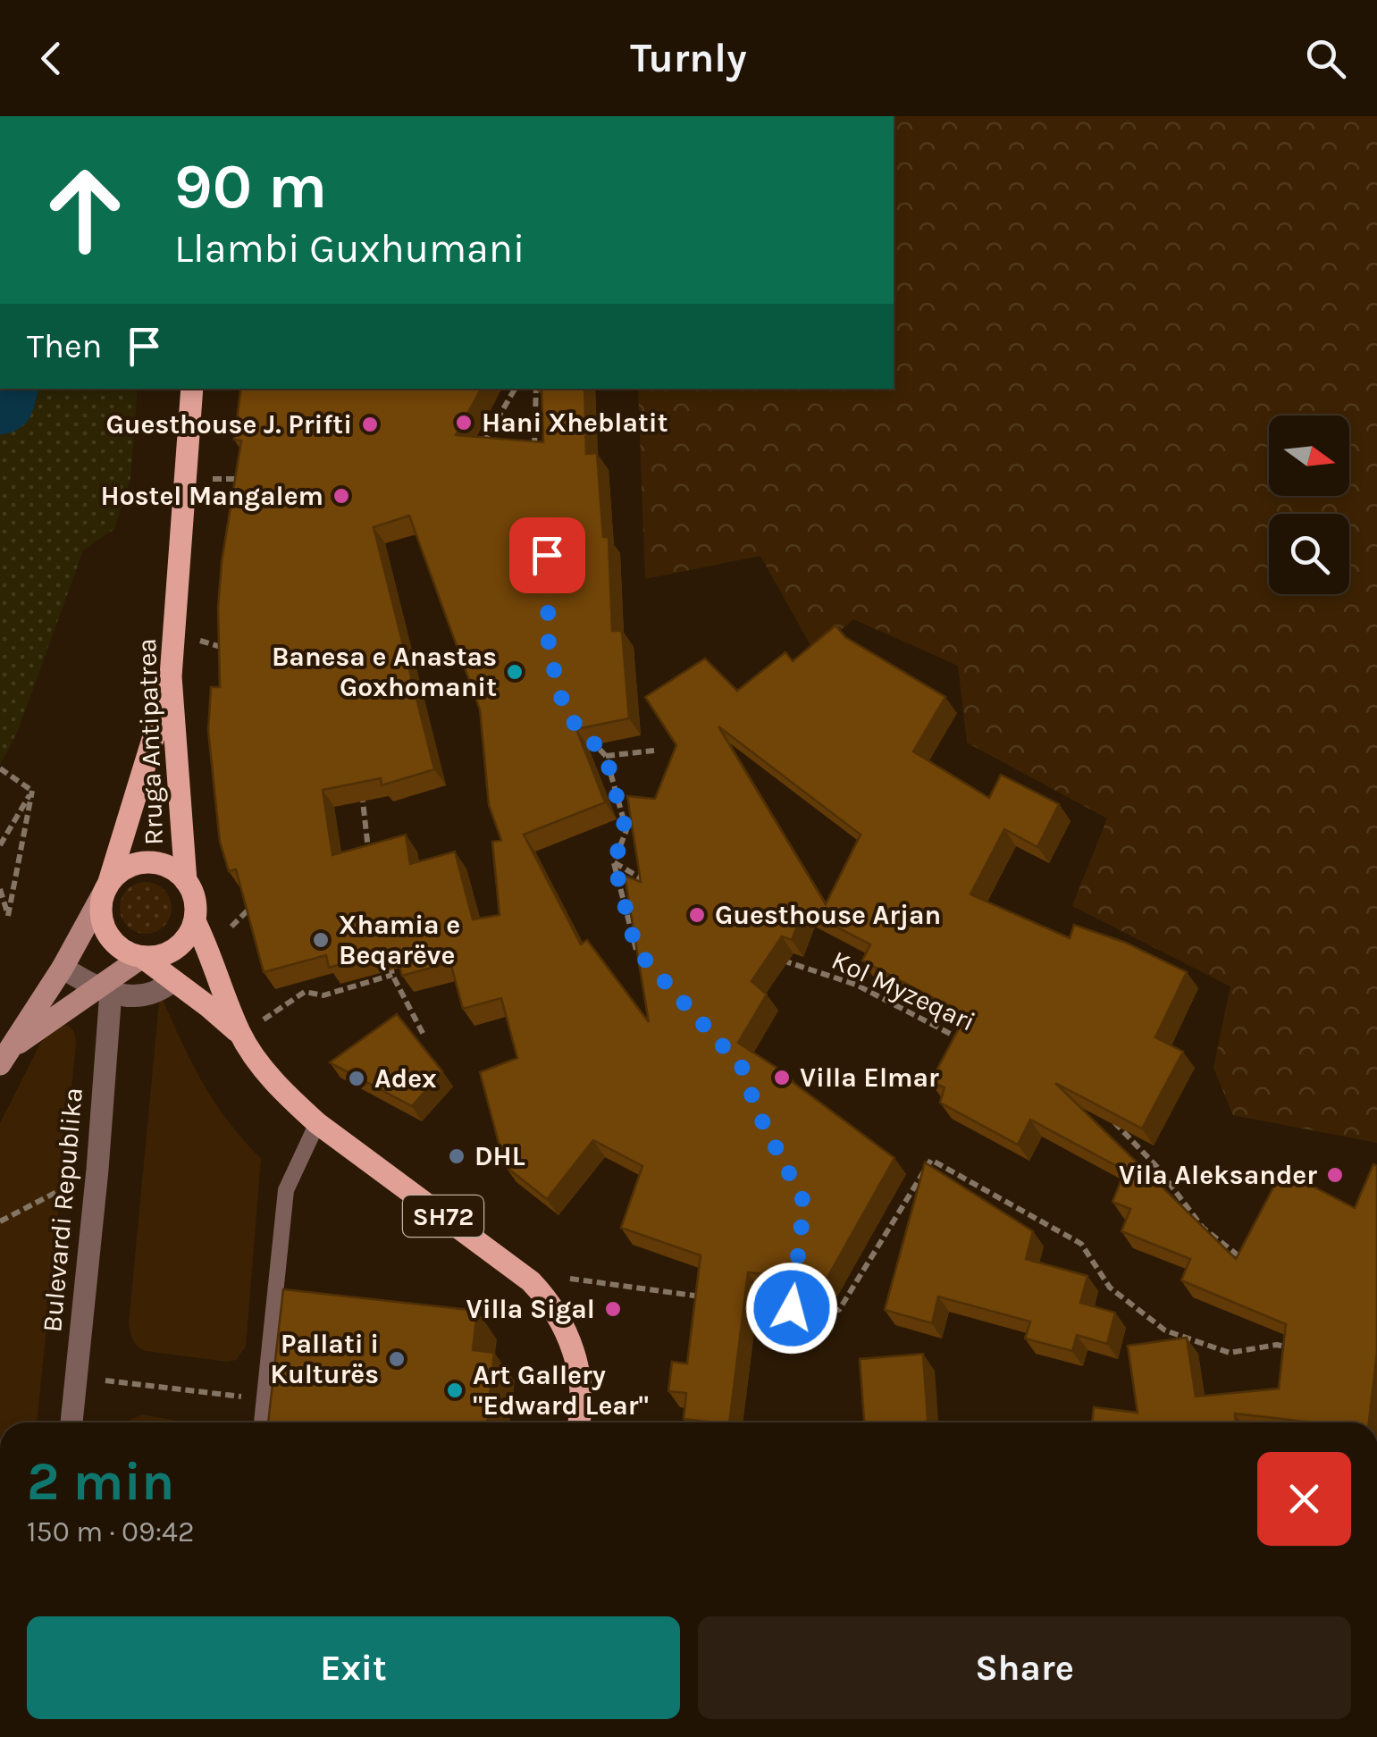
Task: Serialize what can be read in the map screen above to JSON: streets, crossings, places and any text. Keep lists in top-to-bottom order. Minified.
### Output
{"streets":{"main road":["Rruga Antipatrea","SH72"],"street":["Bulevardi Republika"],"path":["Kol Myzeqari"]},"crossings":[["Rruga Antipatrea","SH72"]],"places":["Hani Xheblatit","Guesthouse J. Prifti","Hostel Mangalem","Banesa e Anastas Goxhomanit","Guesthouse Arjan","Xhamia e Beqarëve","Villa Elmar","Adex","DHL","Vila Aleksander","Villa Sigal","Pallati i Kulturës","Art Gallery \"Edward Lear\""],"north":"right","page":{"header":"Turnly","turn":["90 m","Llambi Guxhumani"],"then":"Then","heading":["2 min","150 m · 09:42"],"buttons":["Exit","Share"]}}
